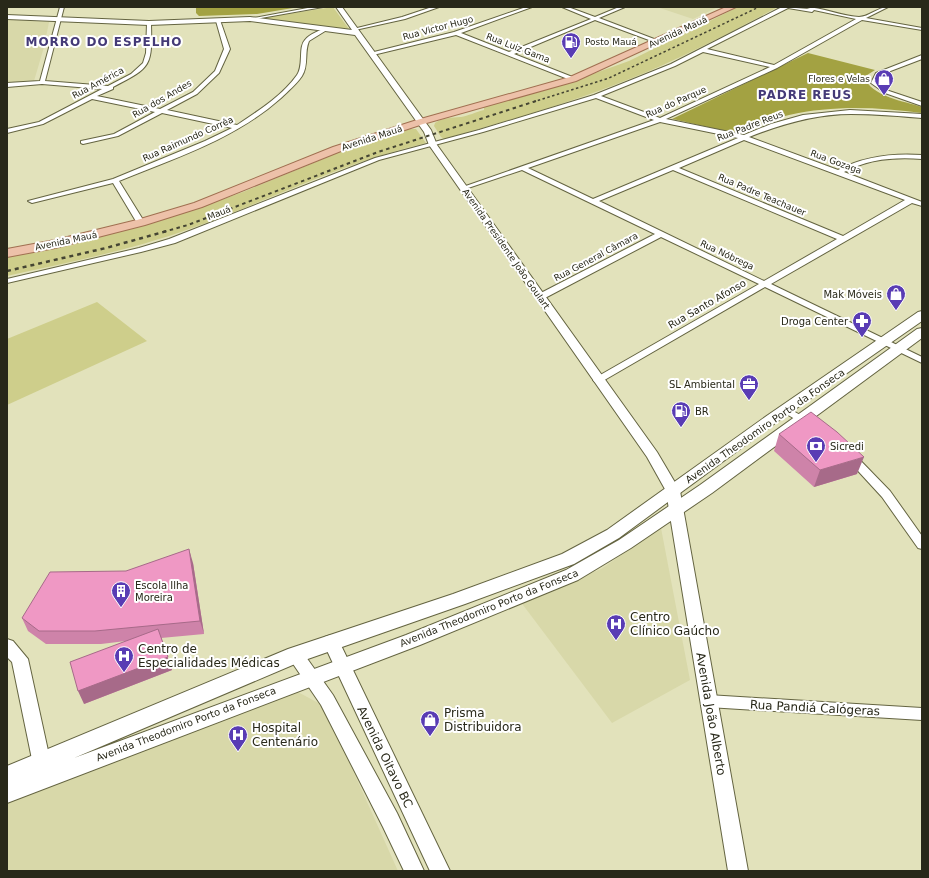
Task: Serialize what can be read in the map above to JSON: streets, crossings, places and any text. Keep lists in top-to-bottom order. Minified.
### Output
{"streets":{"main road":["Avenida Mauá","Avenida Theodomiro Porto da Fonseca"],"street":["Rua Victor Hugo","Rua Luiz Gama","Rua América","Rua dos Andes","Rua do Parque","Rua Padre Reus","Rua Raimundo Corrêa","Rua Gozaga","Rua Padre Teachauer","Mauá","Avenida Presidente João Goulart","Rua Nóbrega","Rua General Câmara","Rua Santo Afonso","Rua Pandiá Calógeras","Avenida João Alberto","Avenida Oitavo BC"]},"crossings":[["Rua Victor Hugo","Rua Luiz Gama"],["Rua Victor Hugo","Avenida Presidente João Goulart"],["Avenida Mauá","Rua Luiz Gama"],["Avenida Mauá","Avenida Presidente João Goulart"],["Rua do Parque","Rua Gozaga"],["Rua do Parque","Avenida Presidente João Goulart"],["Rua do Parque","Rua Nóbrega"],["Rua Padre Reus","Rua Gozaga"],["Rua Padre Reus","Rua Padre Teachauer"],["Rua Padre Reus","Rua Nóbrega"],["Rua Gozaga","Rua Santo Afonso"],["Rua Padre Teachauer","Rua Santo Afonso"],["Mauá","Avenida Presidente João Goulart"],["Avenida Presidente João Goulart","Rua General Câmara"],["Avenida Presidente João Goulart","Rua Santo Afonso"],["Avenida Presidente João Goulart","Avenida Theodomiro Porto da Fonseca"],["Avenida Presidente João Goulart","Avenida João Alberto"],["Rua Nóbrega","Rua General Câmara"],["Rua Nóbrega","Rua Santo Afonso"],["Rua Nóbrega","Avenida Theodomiro Porto da Fonseca"],["Avenida Theodomiro Porto da Fonseca","Avenida João Alberto"],["Avenida Theodomiro Porto da Fonseca","Avenida Oitavo BC"],["Rua Pandiá Calógeras","Avenida João Alberto"]],"districts":["MORRO DO ESPELHO","PADRE REUS"],"places":{"fuel station":["Posto Mauá","BR"],"shop":["Flores e Velas","Mak Móveis","Prisma Distribuidora"],"pharmacy":["Droga Center"],"office":["SL Ambiental"],"bank":["Sicredi"],"building":["Escola Ilha Moreira"],"hospital":["Centro Clínico Gaúcho","Centro de Especialidades Médicas","Hospital Centenário"]}}
